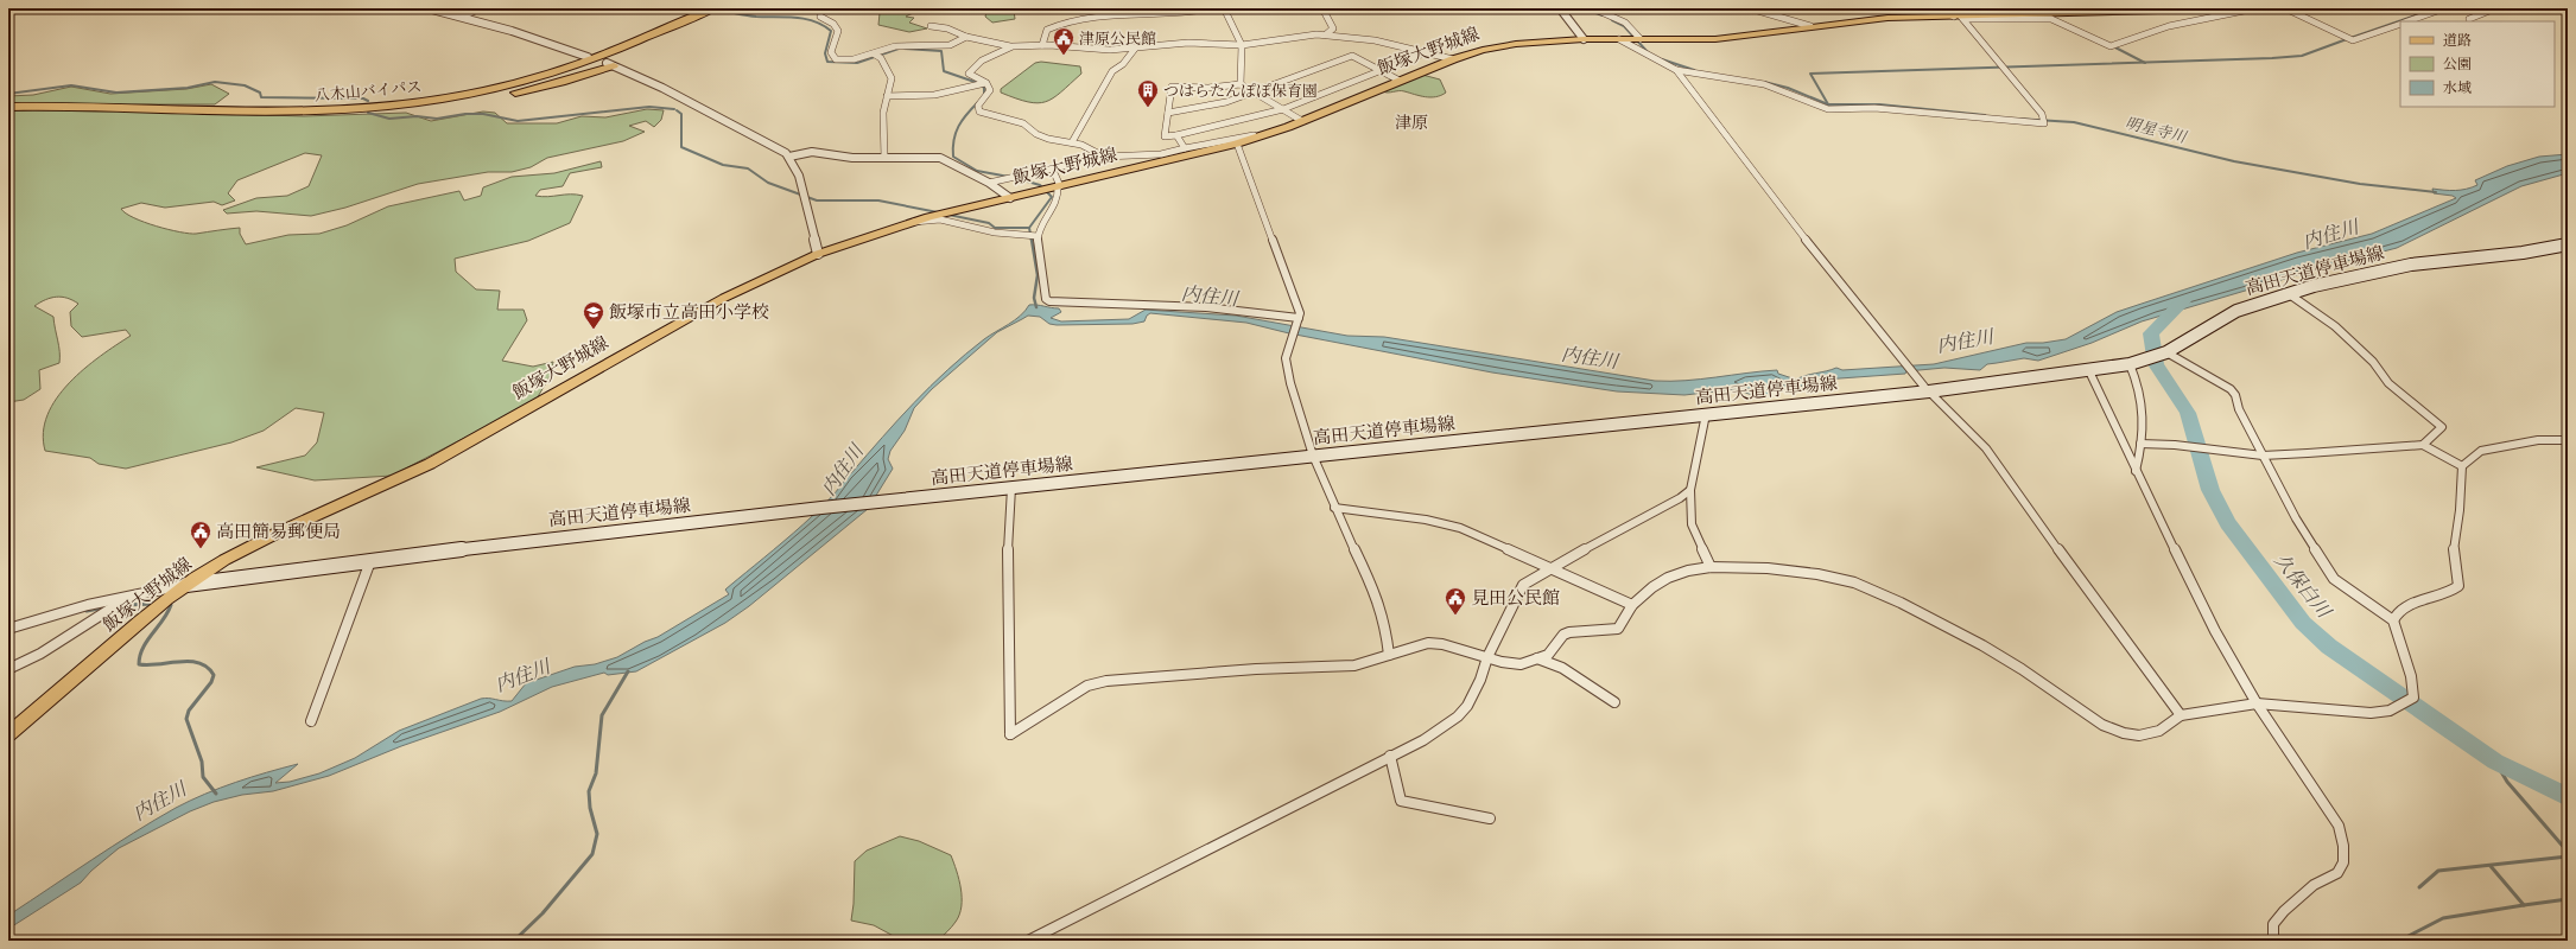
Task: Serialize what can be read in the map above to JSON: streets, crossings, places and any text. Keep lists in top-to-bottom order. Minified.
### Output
{"streets":{"highway":["八木山バイパス"],"main road":["飯塚大野城線","高田天道停車場線"]},"crossings":[["飯塚大野城線","高田天道停車場線"]],"districts":["津原"],"water":["明星寺川","内住川","久保白川"],"places":{"public building":["津原公民館","高田簡易郵便局","見田公民館"],"building":["つはらたんぽぽ保育園"],"school or university":["飯塚市立高田小学校"]},"legend":["道路","公園","水域"]}
